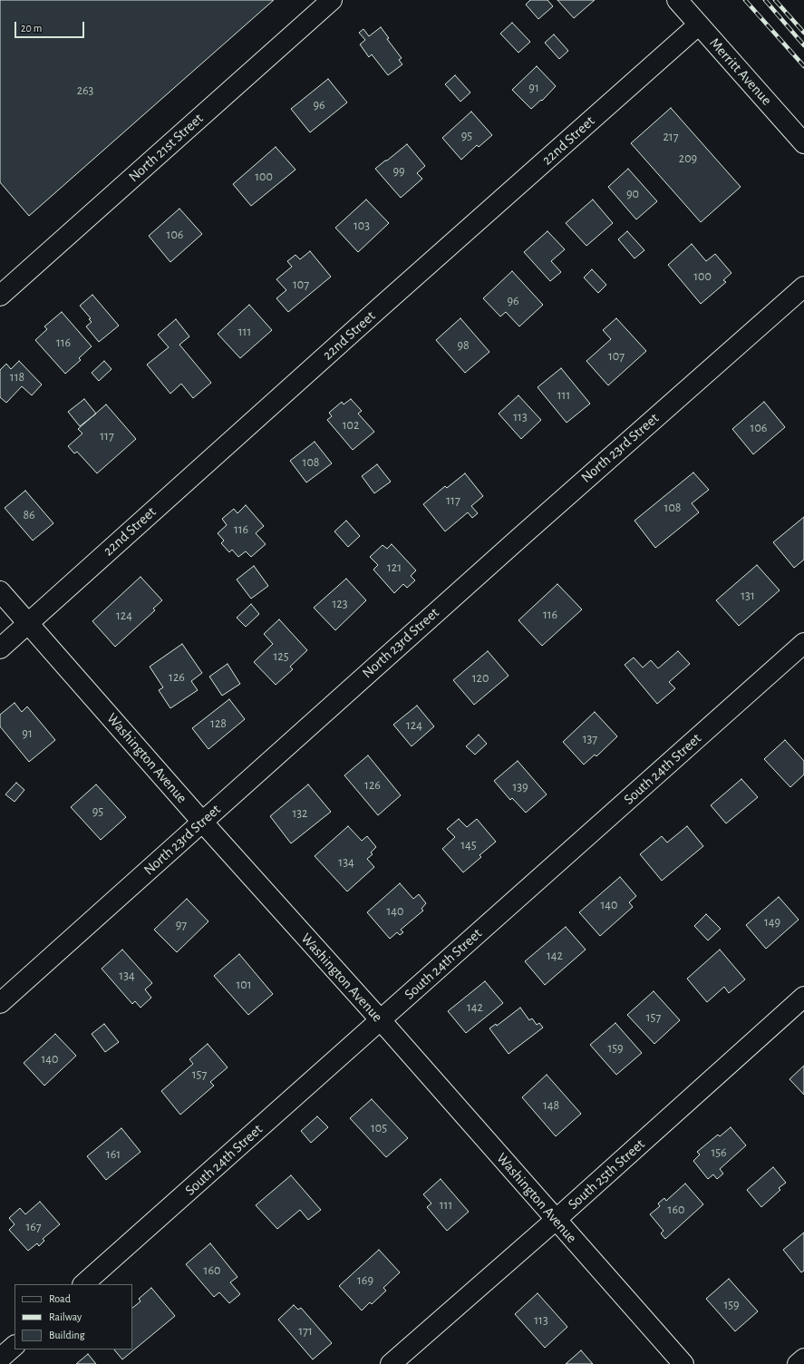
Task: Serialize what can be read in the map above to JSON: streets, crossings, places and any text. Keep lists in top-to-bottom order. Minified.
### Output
{"streets":{"street":["Merritt Avenue","22nd Street","North 21st Street","North 23rd Street","Washington Avenue","South 24th Street","South 25th Street"]},"crossings":[["Merritt Avenue","22nd Street"],["22nd Street","Washington Avenue"],["North 23rd Street","Washington Avenue"],["Washington Avenue","South 24th Street"],["Washington Avenue","South 25th Street"]],"house_numbers":["91","263","96","95","217","209","99","100","90","103","106","100","107","96","111","116","98","107","118","111","113","102","106","117","108","117","108","86","116","121","131","123","116","124","125","126","120","128","124","91","137","126","139","95","132","145","134","140","140","149","97","142","134","101","142","157","159","140","157","148","105","156","161","111","160","167","160","169","159","113","171"],"legend":["Road","Railway","Building"],"scale_bar":"20 m"}
